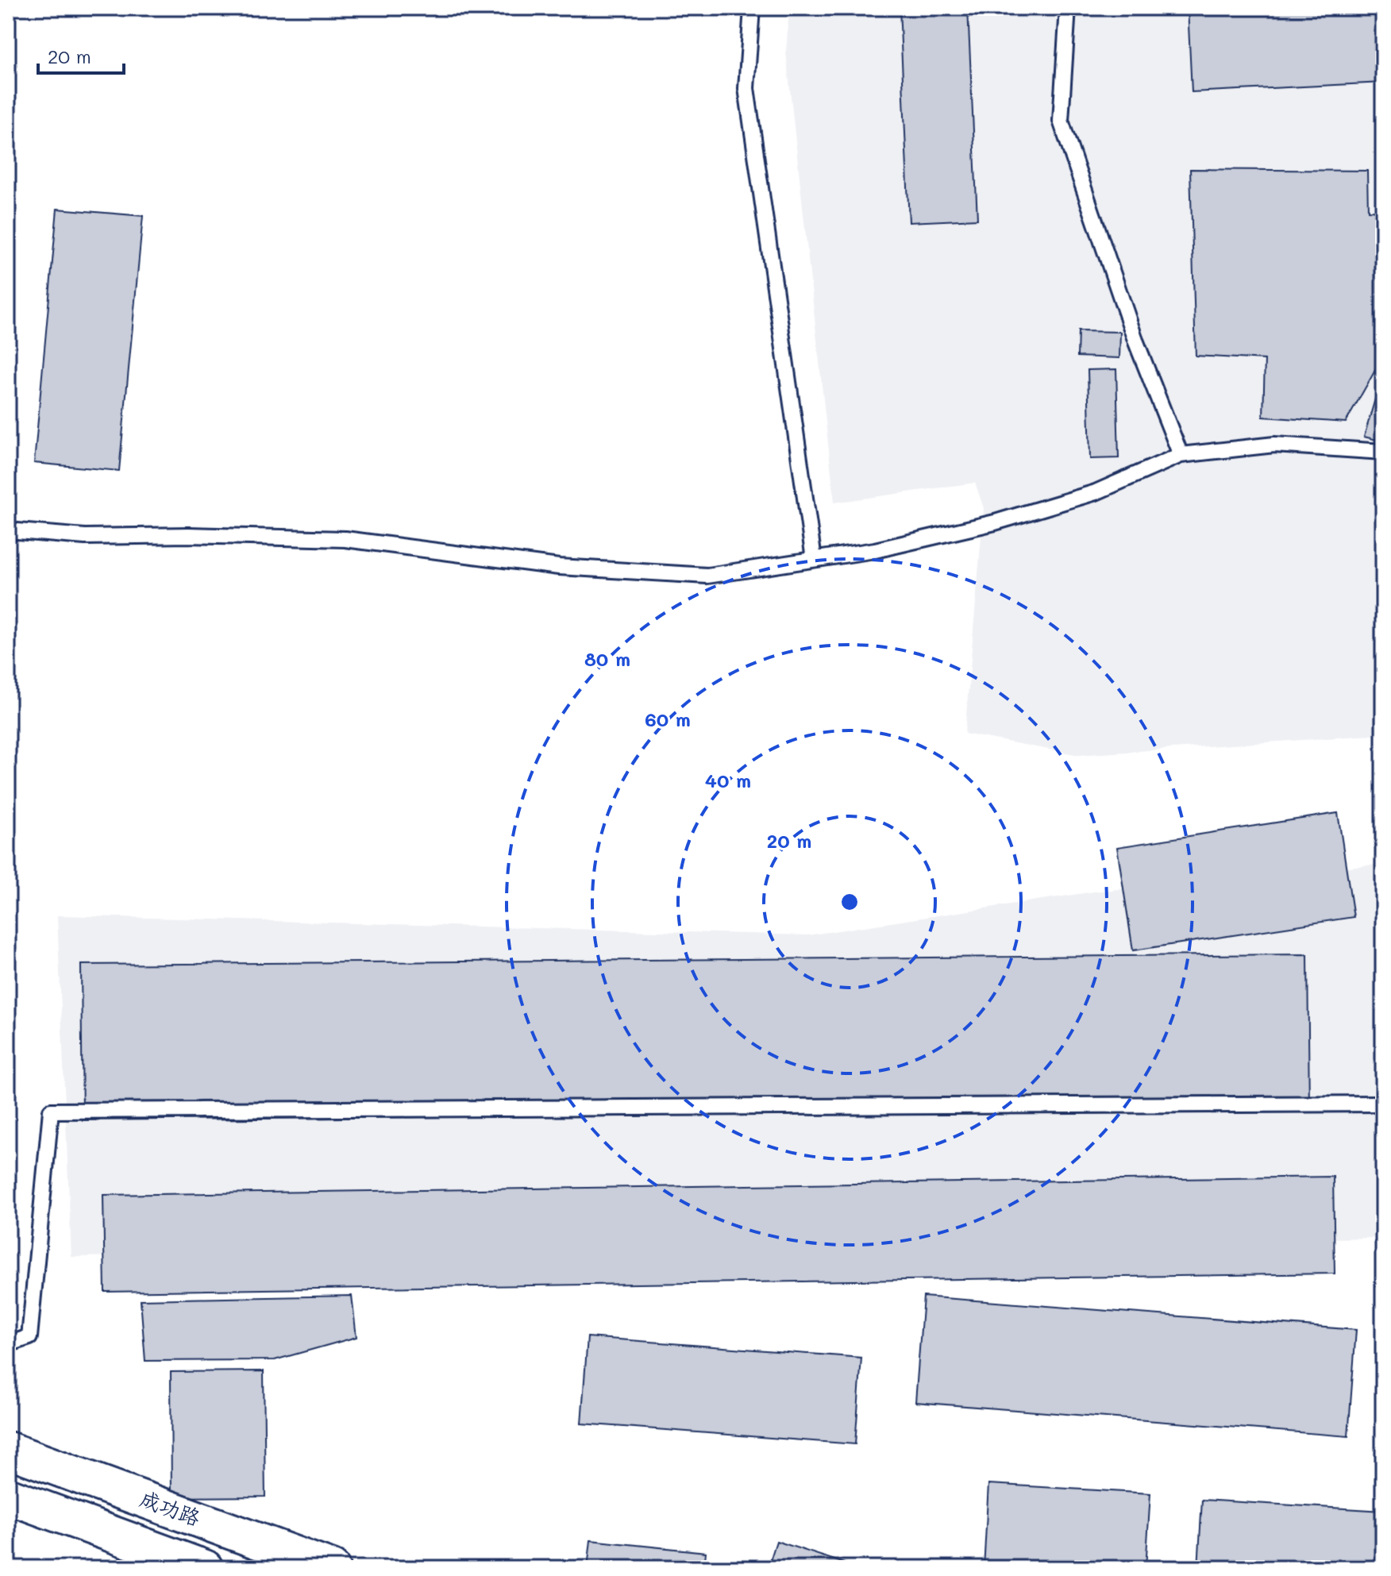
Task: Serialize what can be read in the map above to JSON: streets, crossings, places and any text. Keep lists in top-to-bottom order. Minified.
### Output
{"streets":{"main road":["成功路"]},"scale_bar":"20 m","rings":["80 m","60 m","40 m","20 m"]}
